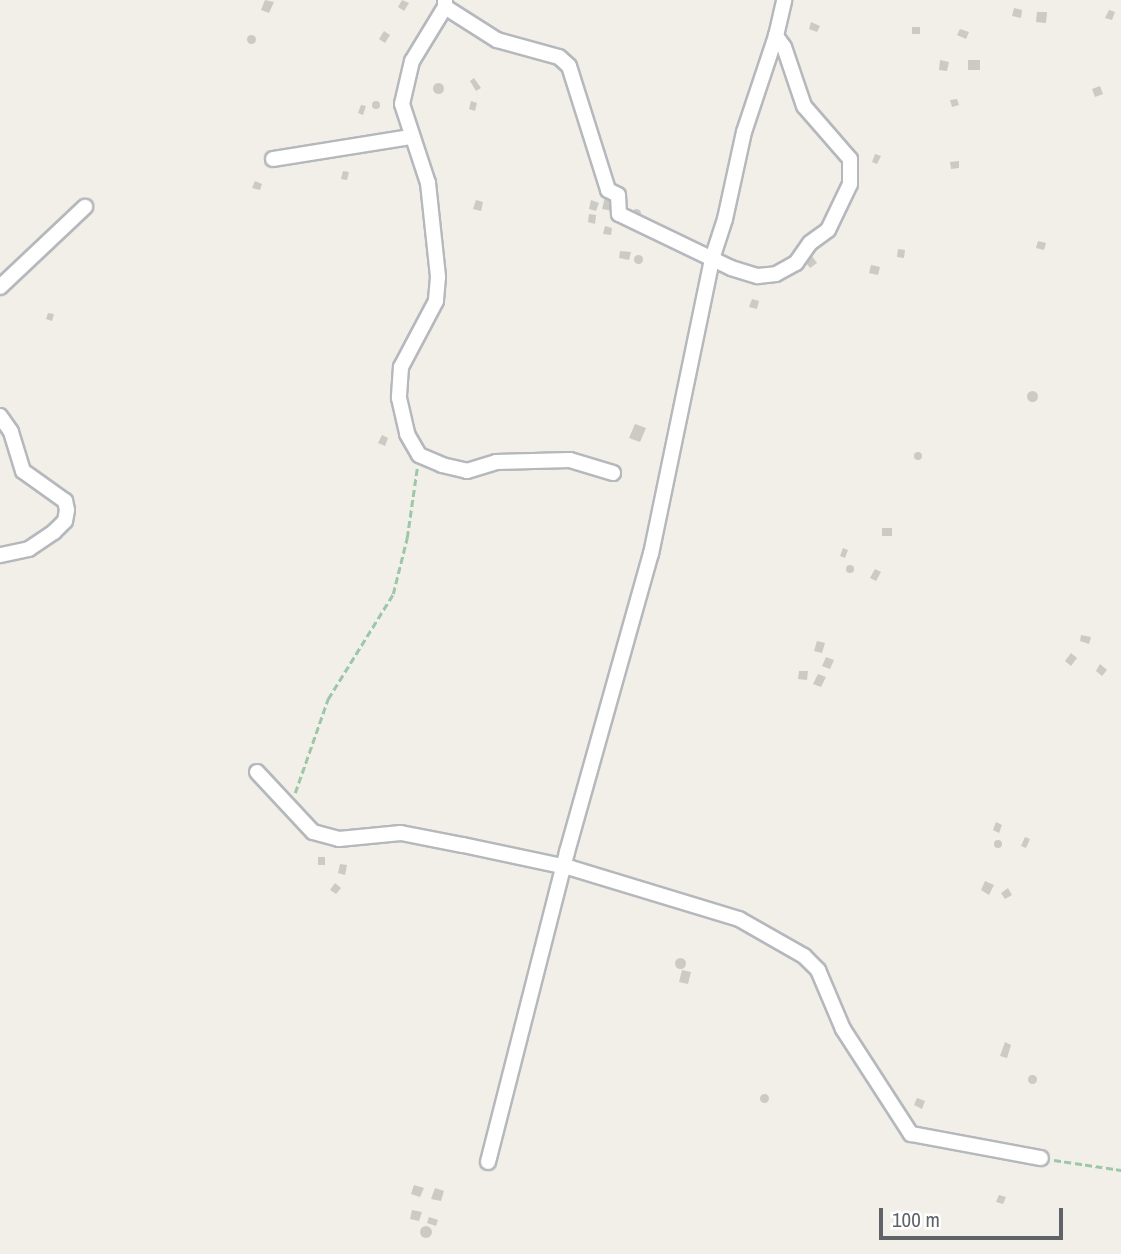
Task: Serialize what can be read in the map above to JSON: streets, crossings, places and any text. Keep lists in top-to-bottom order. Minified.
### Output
{"scale_bar":"100 m"}
